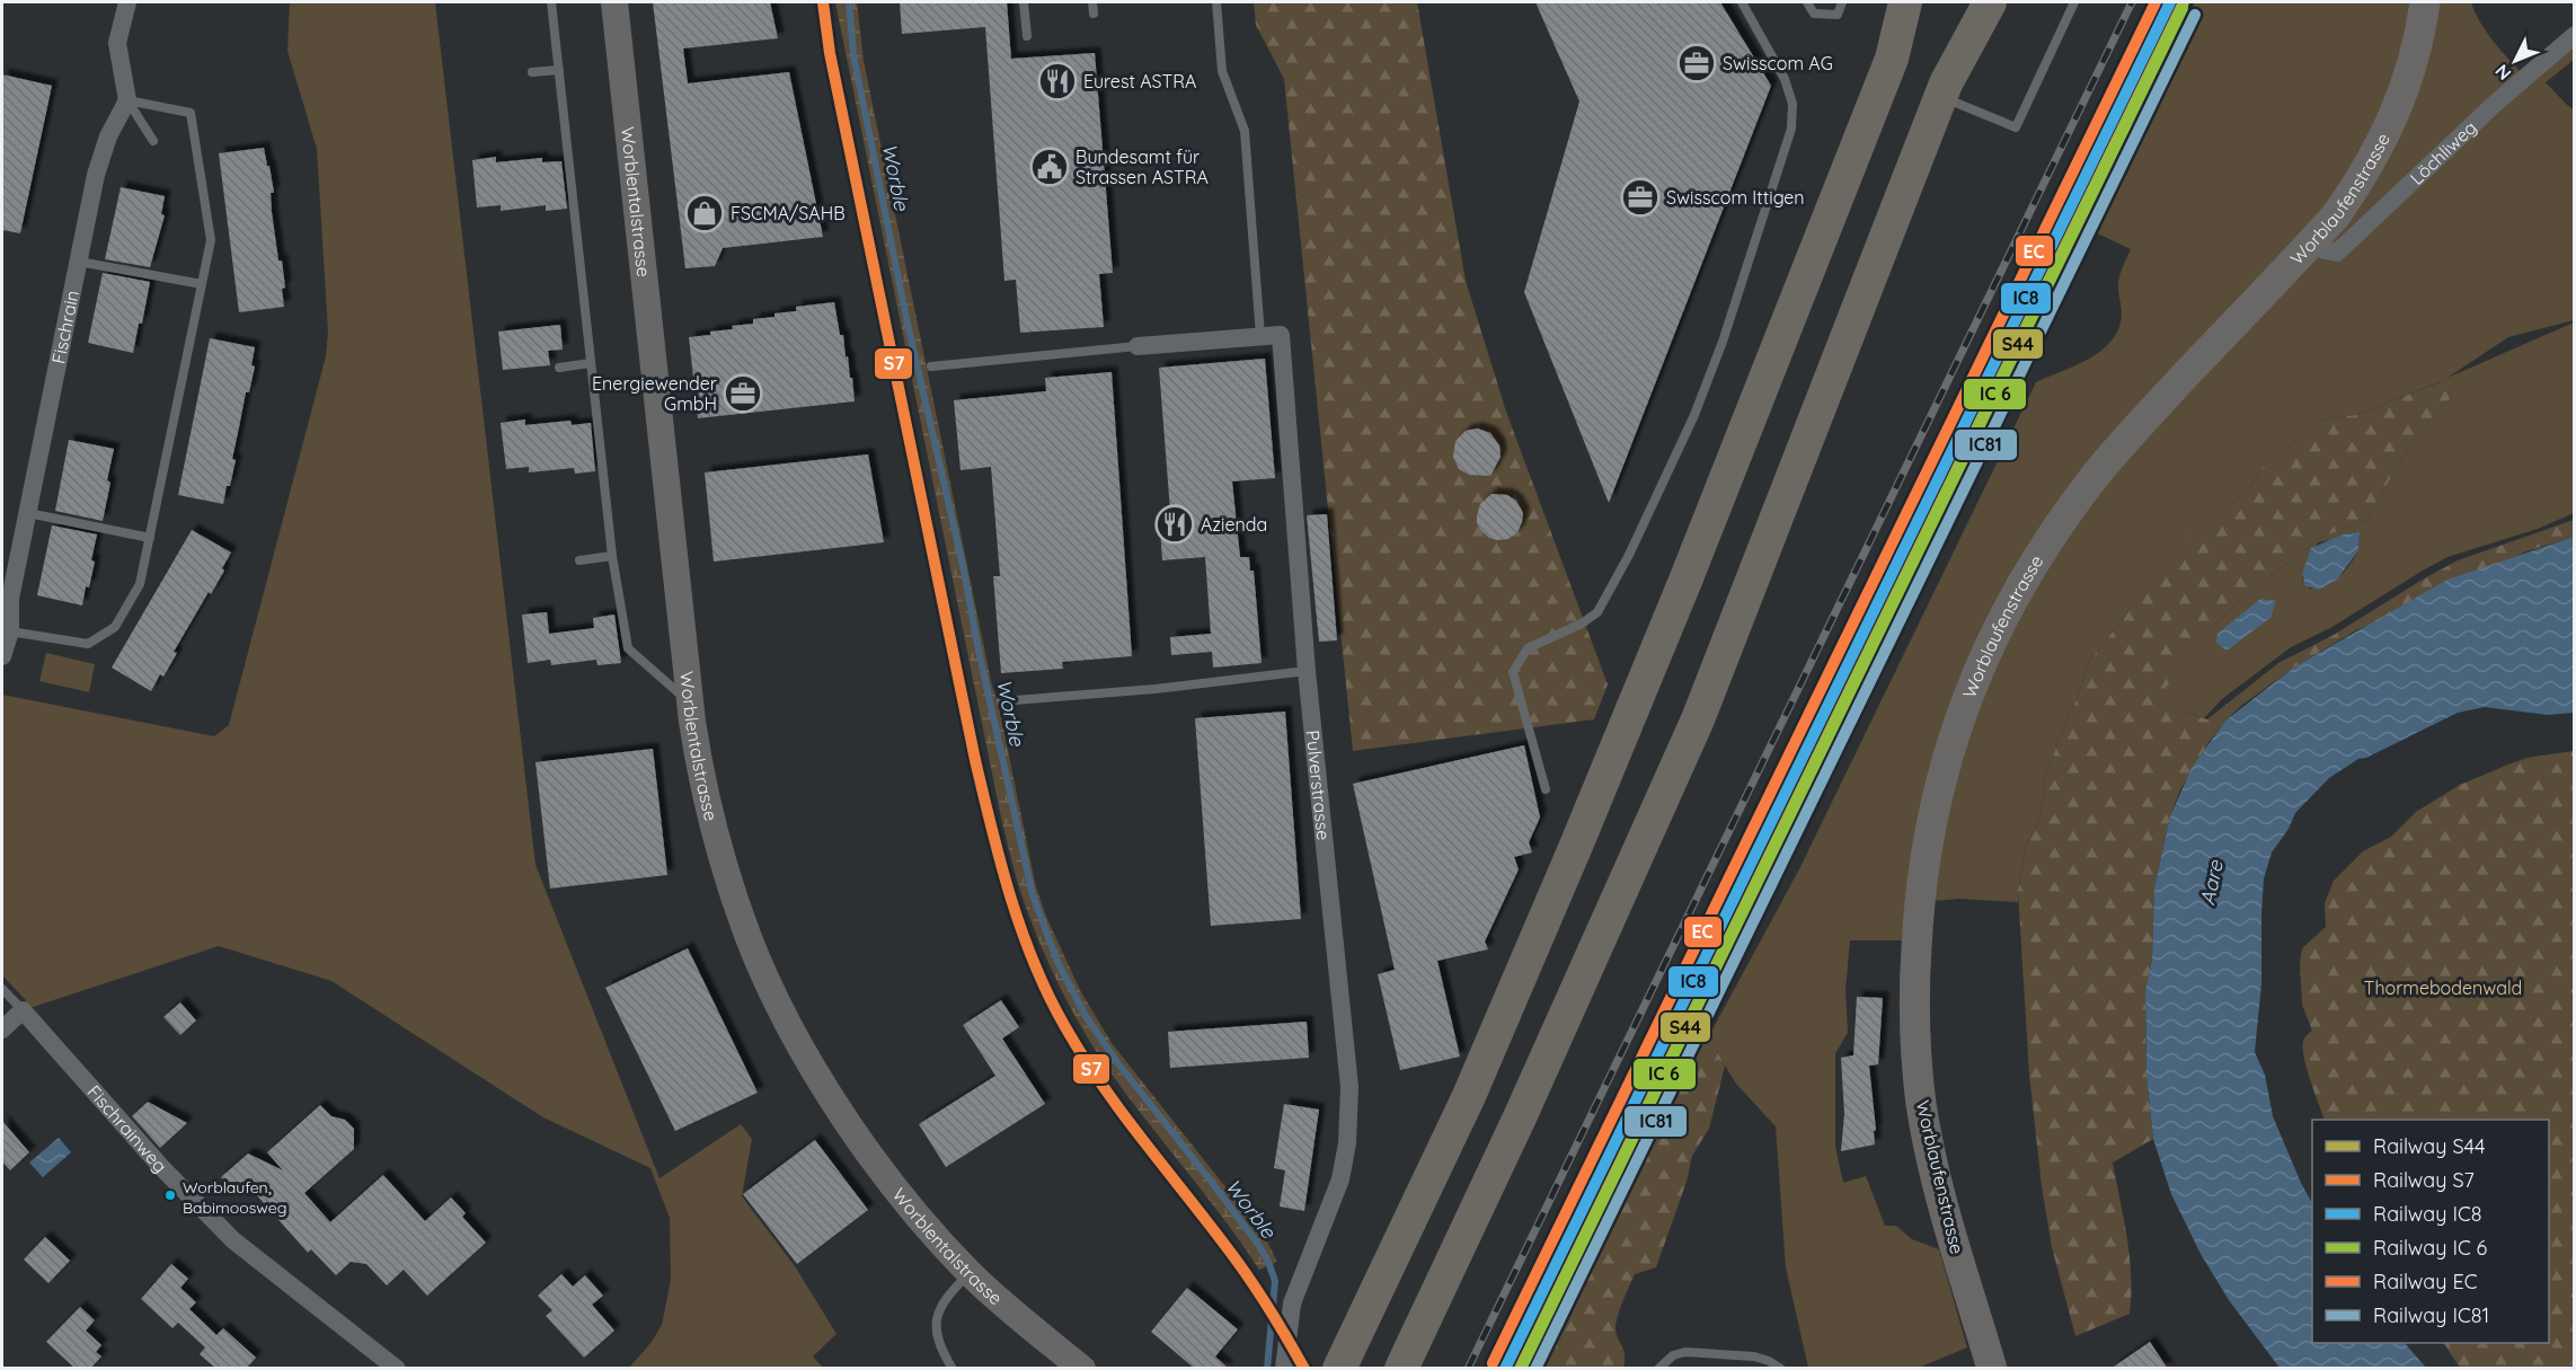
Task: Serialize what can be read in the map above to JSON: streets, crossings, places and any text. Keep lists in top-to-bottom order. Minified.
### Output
{"streets":{"main road":["Worblaufenstrasse","Worblentalstrasse"],"street":["Löchliweg","Fischrain","Pulverstrasse","Fischrainweg"]},"crossings":[["Löchliweg","Worblaufenstrasse"]],"water":["Worble","Aare"],"parks":["Thormebodenwald"],"places":{"office":["Swisscom AG","Swisscom Ittigen","Energiewender GmbH"],"restaurant":["Eurest ASTRA","Azienda"],"public building":["Bundesamt für Strassen ASTRA"],"shop":["FSCMA/SAHB"],"other":["Worblaufen, Babimoosweg"]},"lines":["rail line S44","rail line S7","rail line IC8","rail line EC","rail line IC81"],"legend":["Railway S44","Railway S7","Railway IC8","Railway IC 6","Railway EC","Railway IC81"],"north":"bottom left"}
